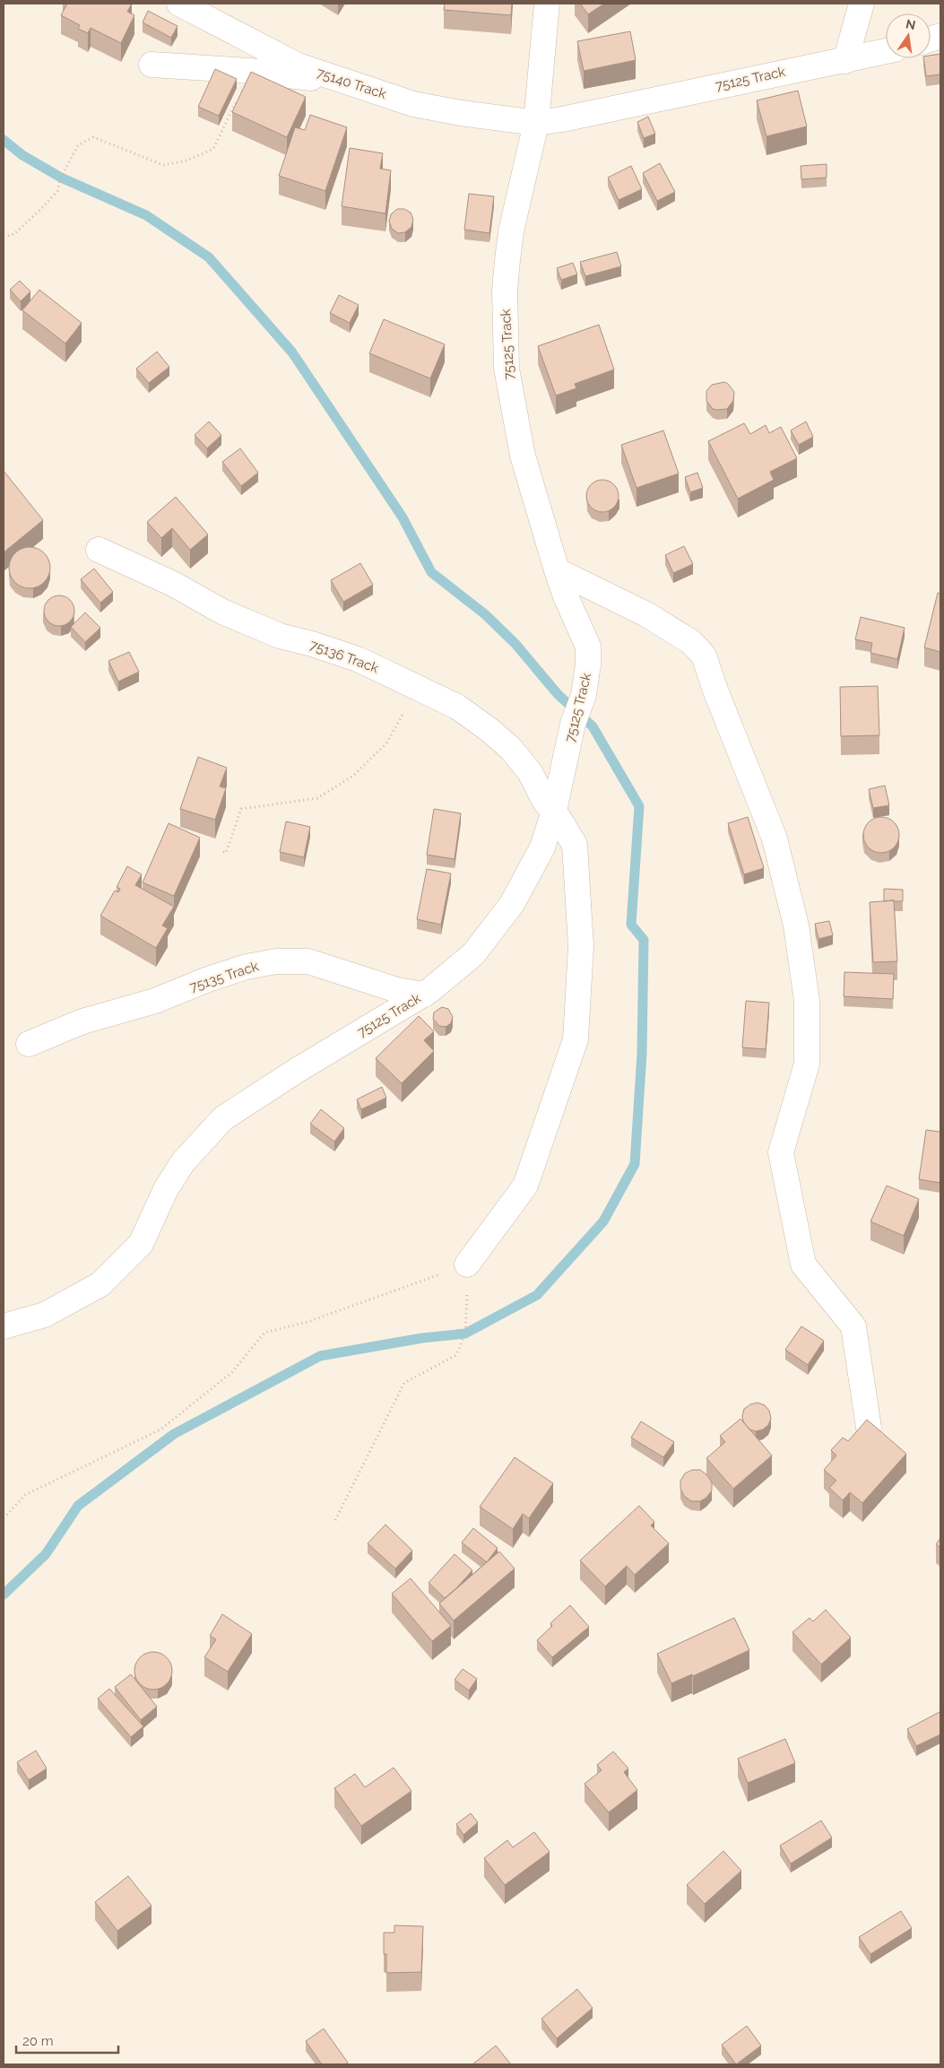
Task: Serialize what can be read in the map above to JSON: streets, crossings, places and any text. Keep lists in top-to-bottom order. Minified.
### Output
{"streets":{"street":["75125 Track","75140 Track","75136 Track","75135 Track"]},"crossings":[["75125 Track","75140 Track"],["75125 Track","75136 Track"],["75125 Track","75135 Track"]],"scale_bar":"20 m","north":"top"}
